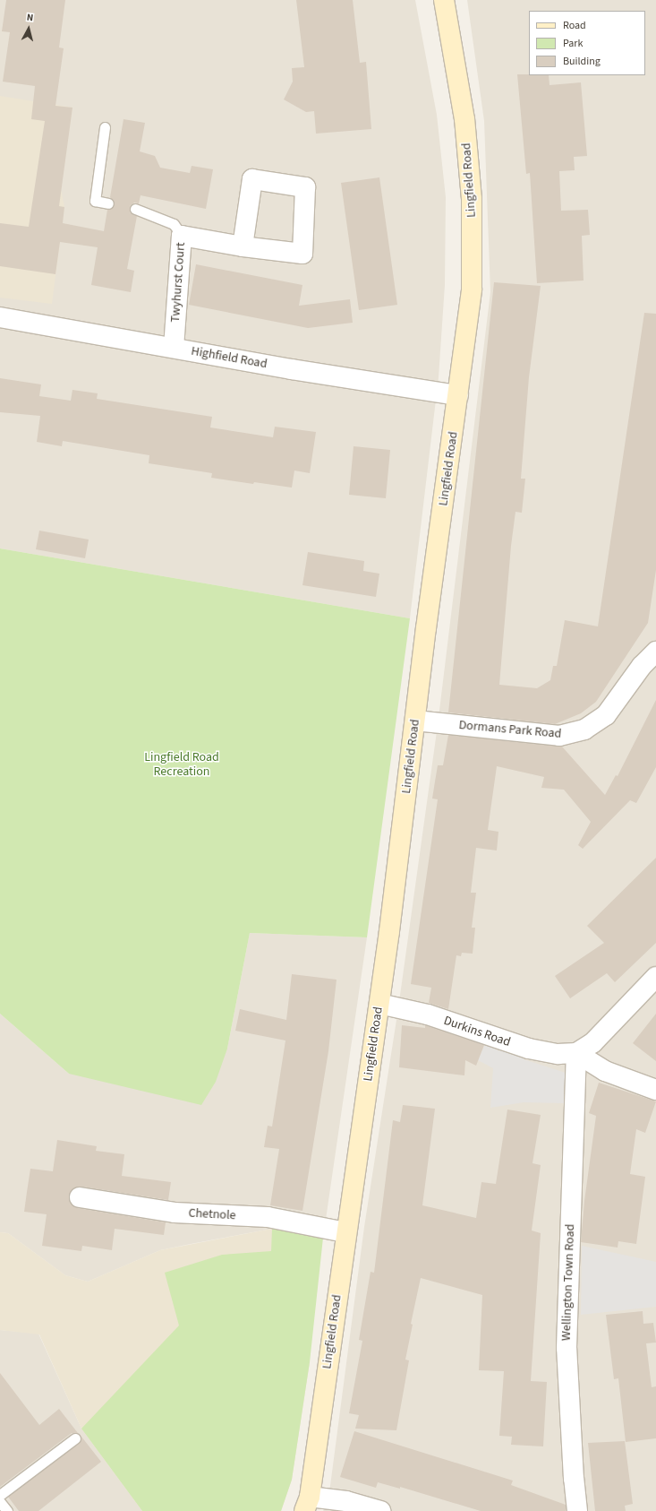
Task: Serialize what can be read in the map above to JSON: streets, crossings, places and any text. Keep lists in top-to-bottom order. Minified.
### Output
{"streets":{"street":["Lingfield Road","Twyhurst Court","Highfield Road","Dormans Park Road","Durkins Road","Chetnole","Wellington Town Road"]},"crossings":[["Lingfield Road","Highfield Road"],["Lingfield Road","Dormans Park Road"],["Lingfield Road","Durkins Road"],["Lingfield Road","Chetnole"],["Twyhurst Court","Highfield Road"],["Durkins Road","Wellington Town Road"]],"parks":["Lingfield Road Recreation"],"legend":["Road","Park","Building"],"north":"top"}
